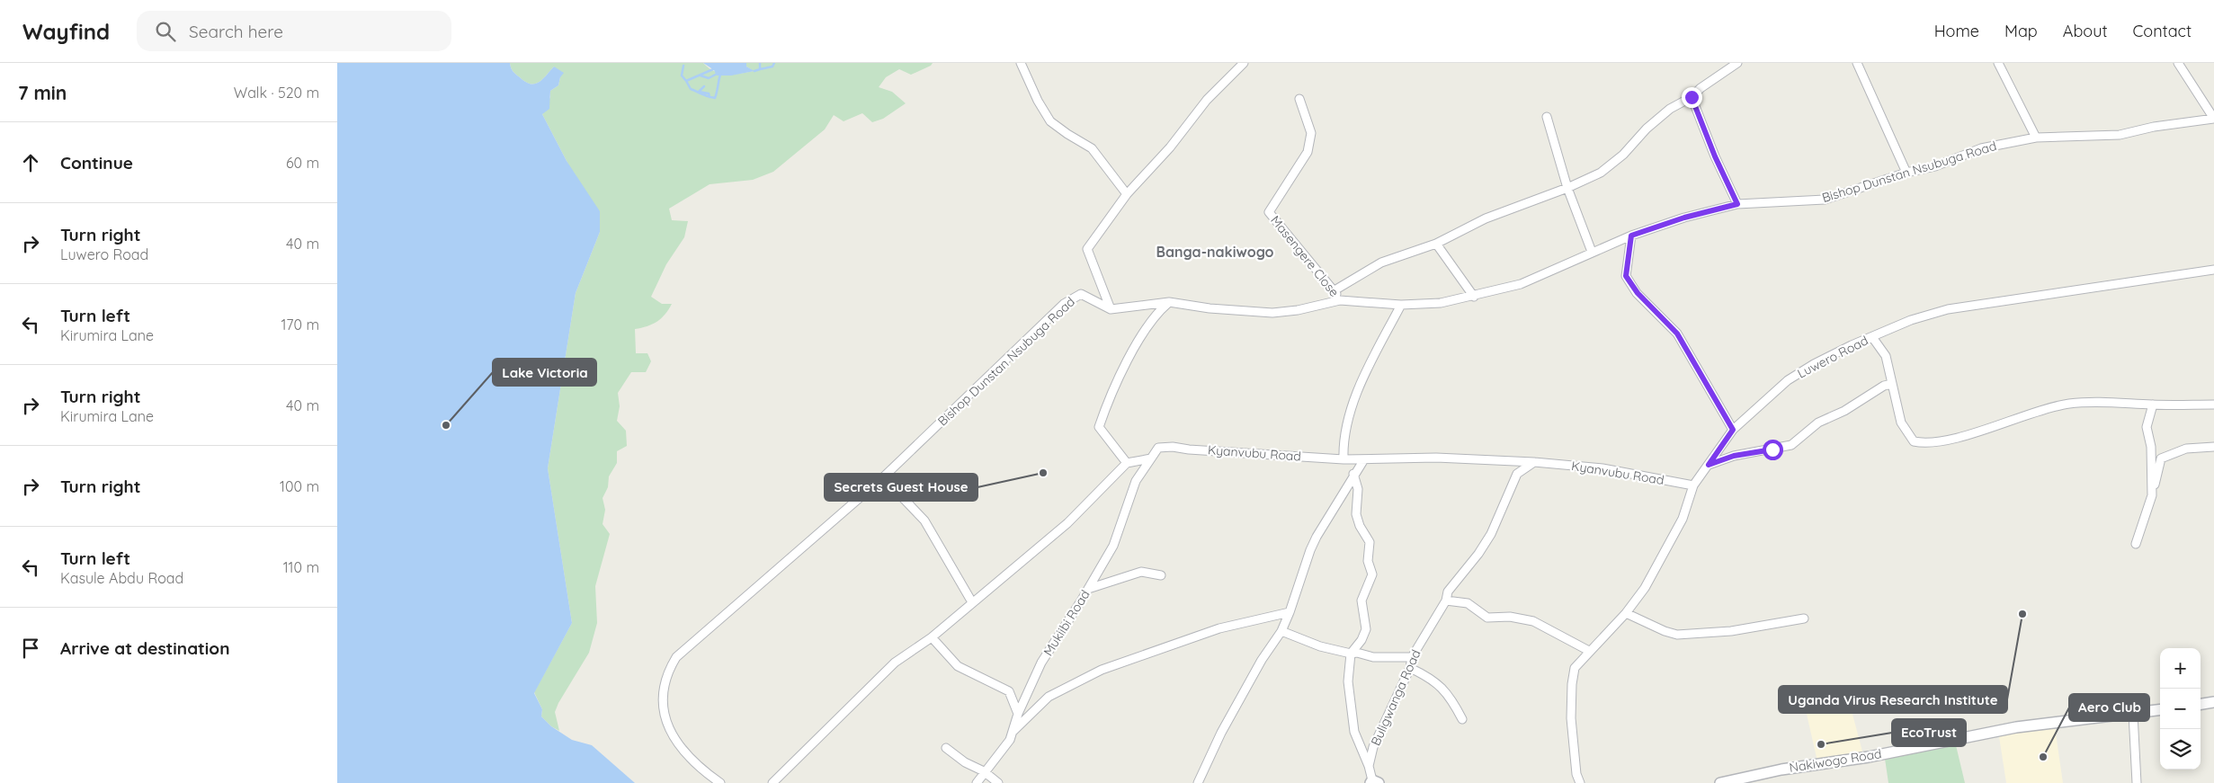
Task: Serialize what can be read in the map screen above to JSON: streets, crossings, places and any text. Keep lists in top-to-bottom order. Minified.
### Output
{"streets":{"street":["Bishop Dunstan Nsubuga Road","Masengere Close","Luwero Road","Kyanvubu Road","Mukiibi Road","Buligwanga Road","Nakiwogo Road"]},"crossings":[["Bishop Dunstan Nsubuga Road","Masengere Close"],["Luwero Road","Kyanvubu Road"],["Kyanvubu Road","Mukiibi Road"],["Kyanvubu Road","Buligwanga Road"]],"districts":["Banga-nakiwogo"],"places":["Lake Victoria","Secrets Guest House","Uganda Virus Research Institute","EcoTrust","Aero Club"],"page":{"header":"Wayfind","search":"Search here","nav":["Home","Map","About","Contact"],"heading":["7 min","Walk · 520 m"],"list":[["Continue","60 m"],["Turn right","Luwero Road","40 m"],["Turn left","Kirumira Lane","170 m"],["Turn right","Kirumira Lane","40 m"],["Turn right","100 m"],["Turn left","Kasule Abdu Road","110 m"],"Arrive at destination"],"map_buttons":["+","−"]}}
